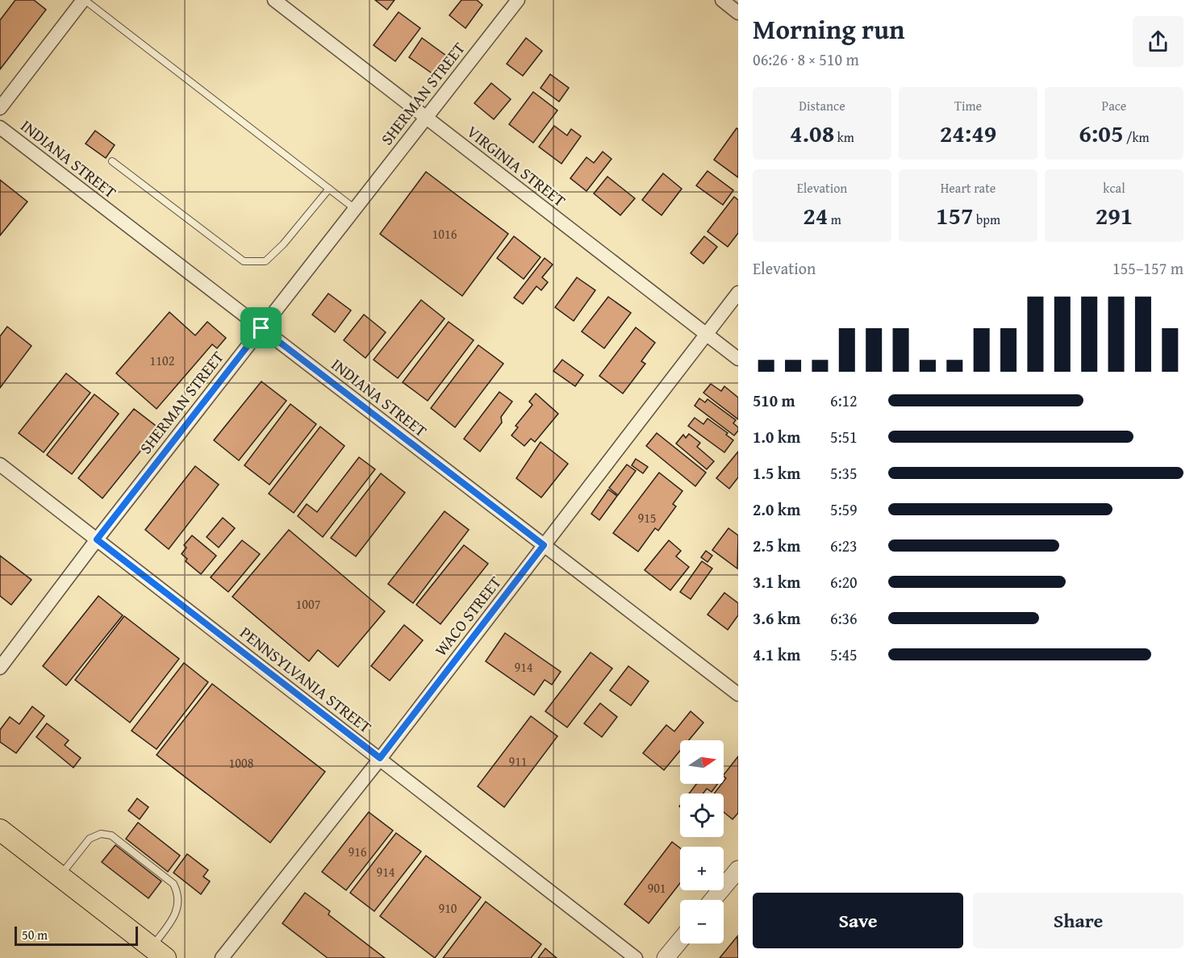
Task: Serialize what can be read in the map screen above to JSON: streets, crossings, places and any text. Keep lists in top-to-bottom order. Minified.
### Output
{"streets":{"street":["SHERMAN STREET","INDIANA STREET","VIRGINIA STREET","WACO STREET","PENNSYLVANIA STREET"]},"crossings":[["SHERMAN STREET","INDIANA STREET"],["SHERMAN STREET","VIRGINIA STREET"],["SHERMAN STREET","PENNSYLVANIA STREET"],["INDIANA STREET","WACO STREET"],["VIRGINIA STREET","WACO STREET"],["WACO STREET","PENNSYLVANIA STREET"]],"house_numbers":["1016","1102","915","1007","914","911","1008","916","914","901","910"],"scale_bar":"50 m","north":"right","page":{"heading":["Morning run","06:26 · 8 × 510 m"],"stats":[["Distance","4.08 km"],["Time","24:49"],["Pace","6:05 /km"],["Elevation","24 m"],["Heart rate","157 bpm"],["kcal","291"]],"chart":["Elevation","155–157 m"],"list":[{"name":"510 m","note":"6:12"},{"name":"1.0 km","note":"5:51"},{"name":"1.5 km","note":"5:35"},{"name":"2.0 km","note":"5:59"},{"name":"2.5 km","note":"6:23"},{"name":"3.1 km","note":"6:20"},{"name":"3.6 km","note":"6:36"},{"name":"4.1 km","note":"5:45"}],"map_buttons":["+","−"],"buttons":["Save","Share"],"scale":"50 m"}}
